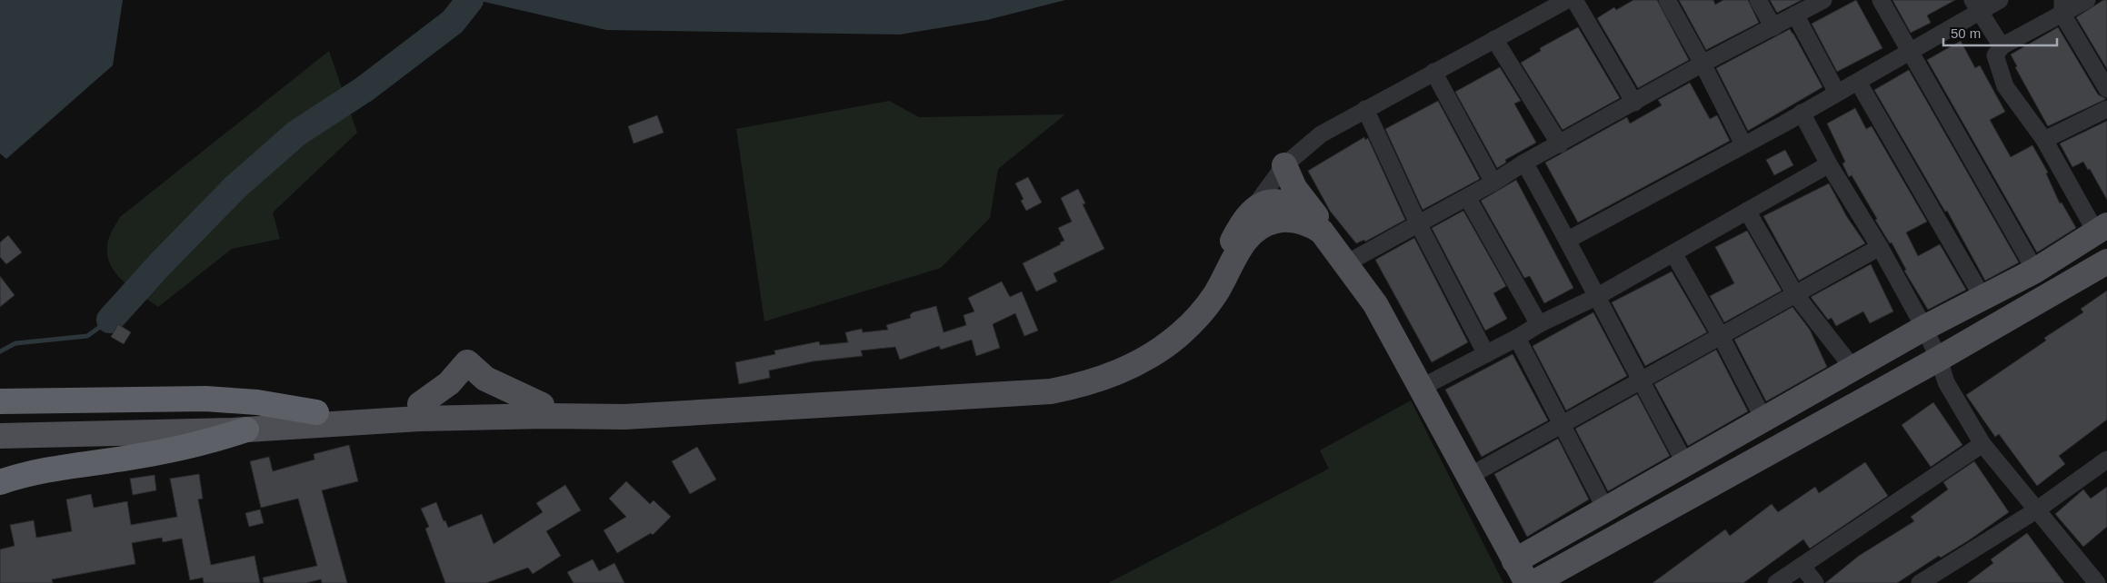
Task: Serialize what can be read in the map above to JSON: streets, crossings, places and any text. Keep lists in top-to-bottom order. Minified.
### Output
{"scale_bar":"50 m"}
